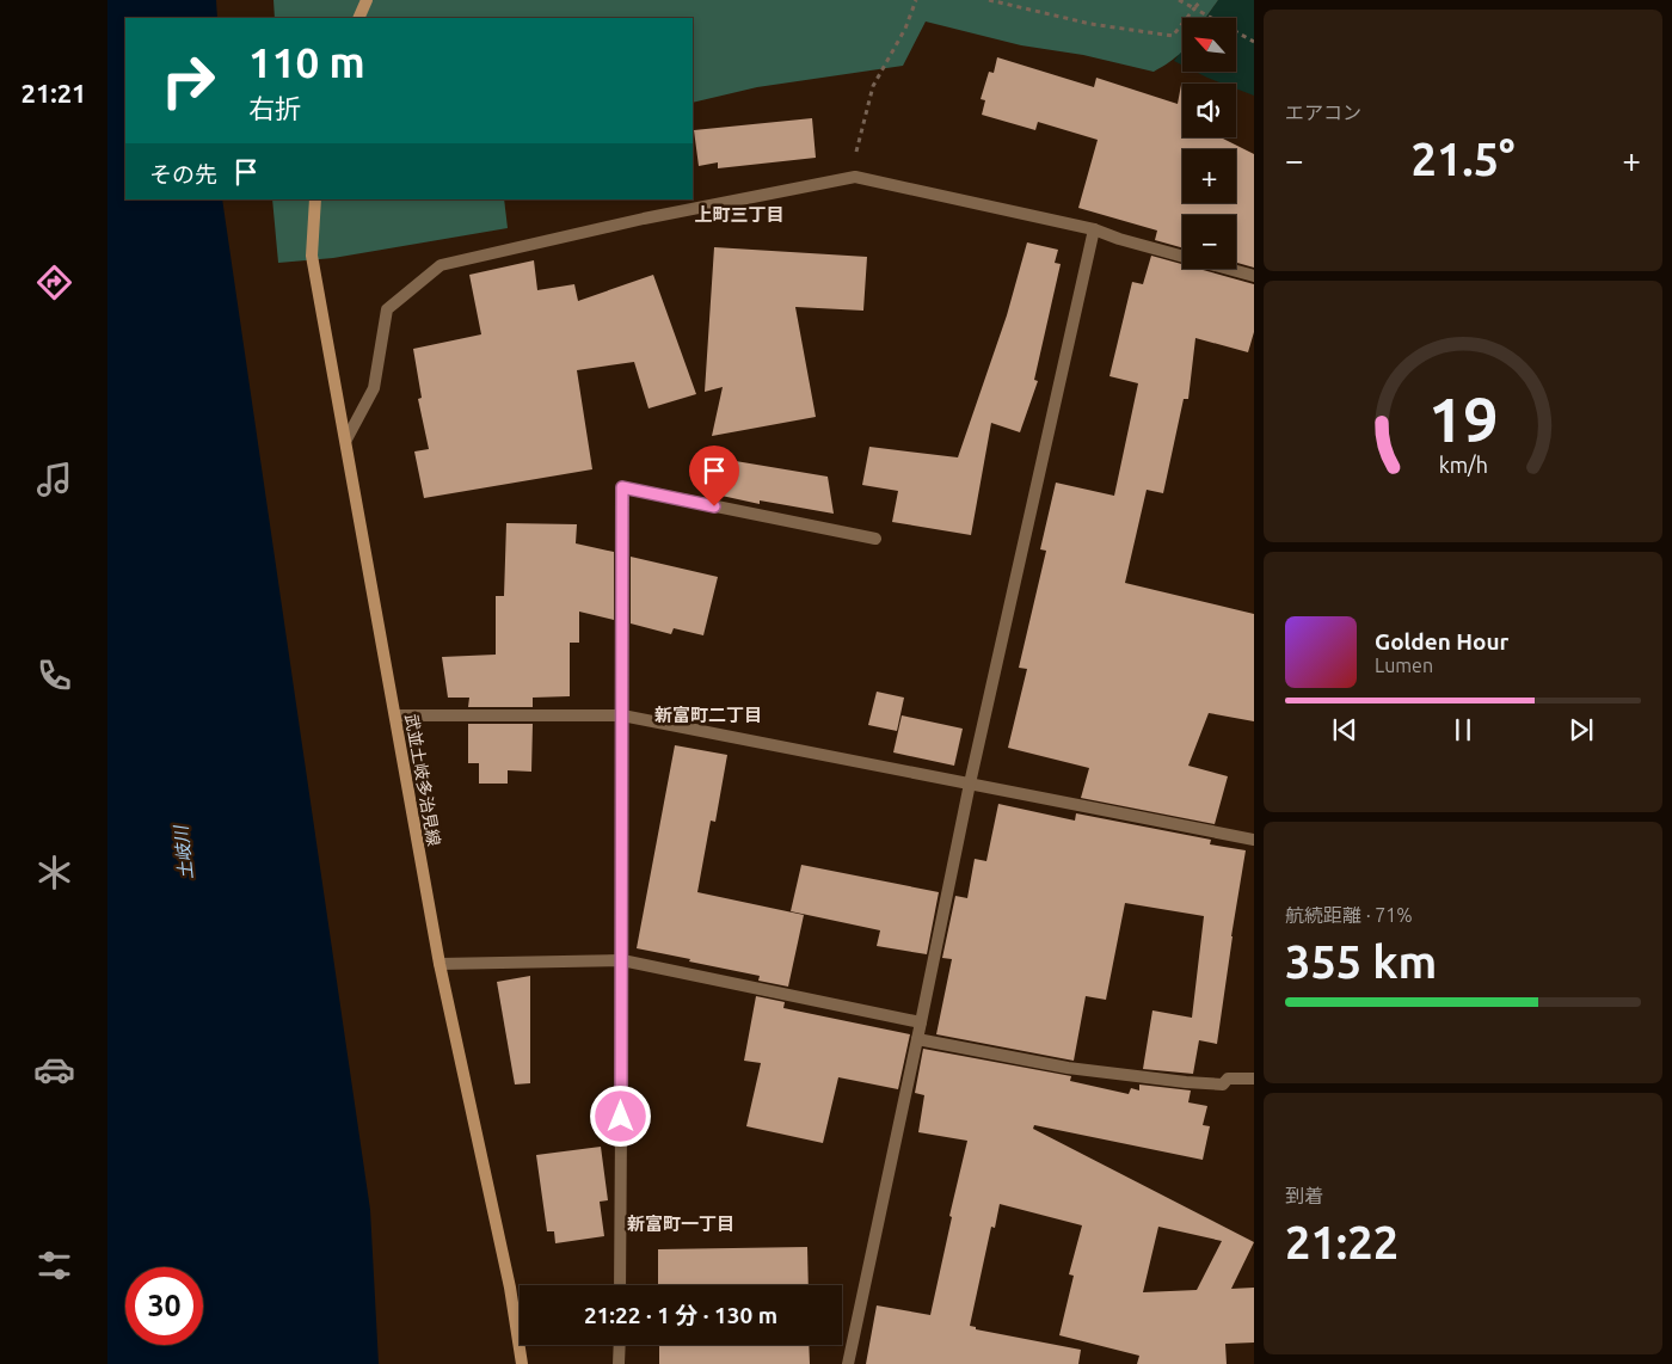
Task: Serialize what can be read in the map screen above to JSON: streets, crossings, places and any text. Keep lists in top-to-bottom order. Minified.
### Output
{"streets":{"main road":["武並土岐多治見線"]},"districts":["上町三丁目","新富町二丁目","新富町一丁目"],"water":["土岐川"],"north":"top left","page":{"tabs":"21:21","tile":["エアコン",["航続距離 · 71%","355 km"],["到着","21:22"]],"map_buttons":["+","−"],"turn":["110 m","右折"],"heat":["−","21.5°","+"],"then":"その先","song":["Golden Hour","Lumen"],"limit":"30","trip":"21:22 · 1 分 · 130 m","gauge":["19","km/h"]}}
